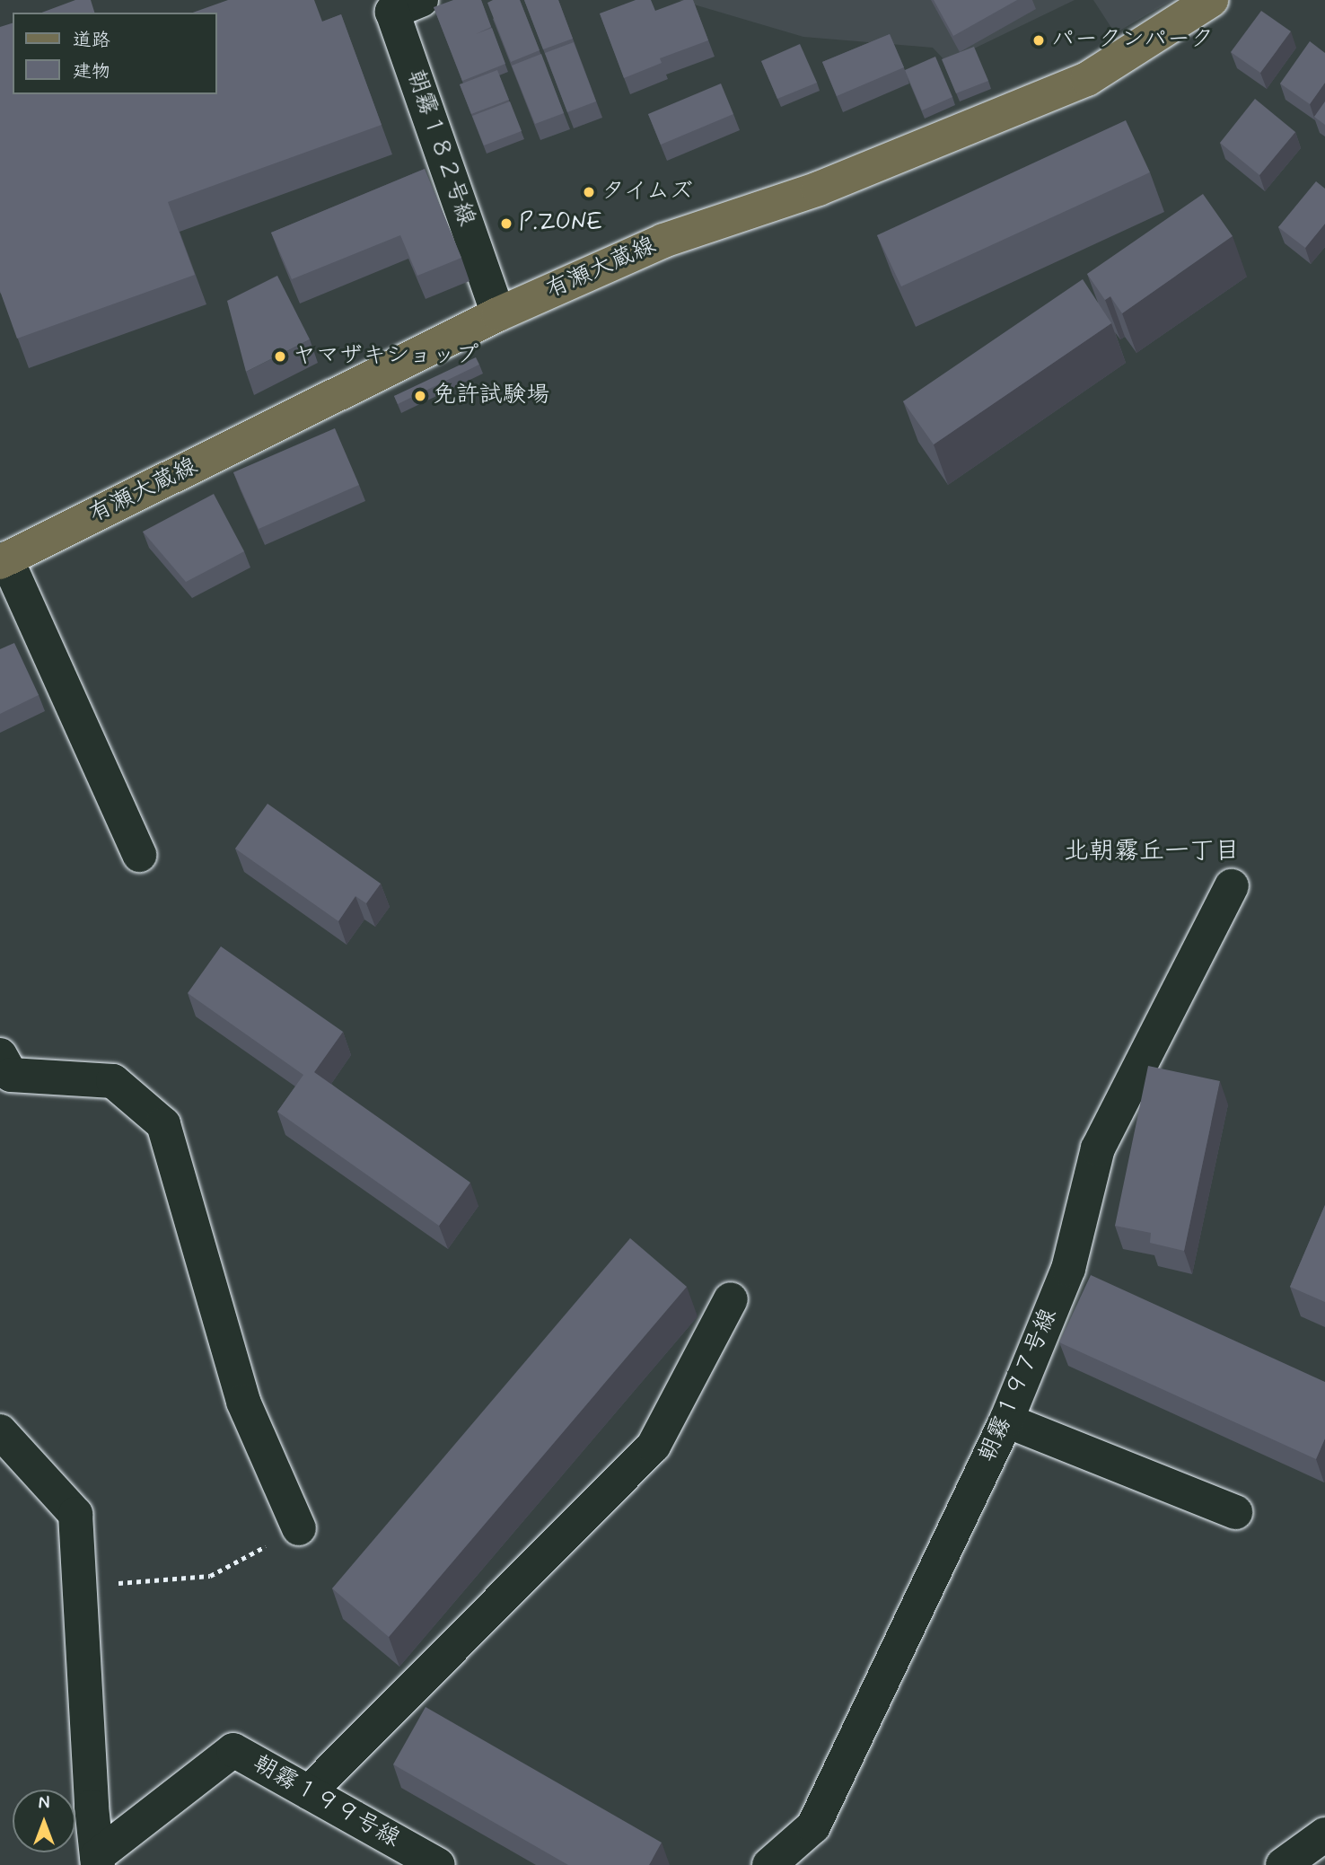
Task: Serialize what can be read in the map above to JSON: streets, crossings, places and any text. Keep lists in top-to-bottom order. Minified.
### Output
{"streets":{"main road":["有瀬大蔵線"],"street":["朝霧１８２号線","朝霧１９７号線","朝霧１９９号線"]},"crossings":[["朝霧１８２号線","有瀬大蔵線"]],"districts":["北朝霧丘一丁目"],"places":["パークンパーク","タイムズ","P.ZONE","ヤマザキショップ","免許試験場"],"legend":["道路","建物"],"north":"top"}
